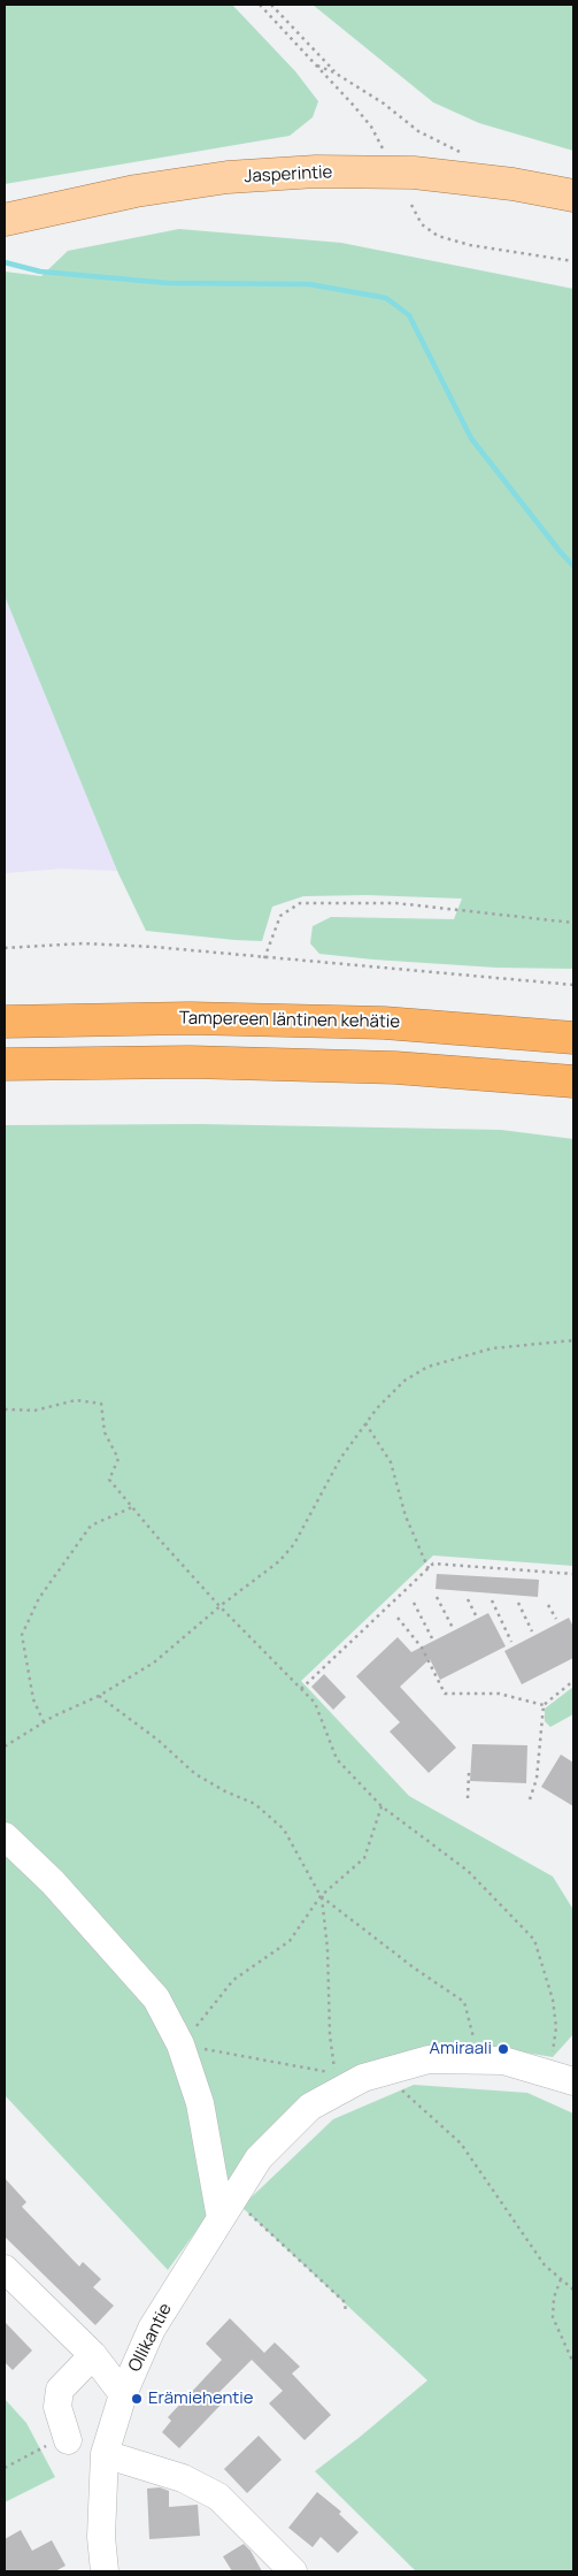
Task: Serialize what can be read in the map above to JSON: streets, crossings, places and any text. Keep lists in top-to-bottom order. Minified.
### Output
{"streets":{"highway":["Tampereen läntinen kehätie"],"main road":["Jasperintie"],"street":["Ollikantie"]},"places":["Amiraali","Erämiehentie"]}
